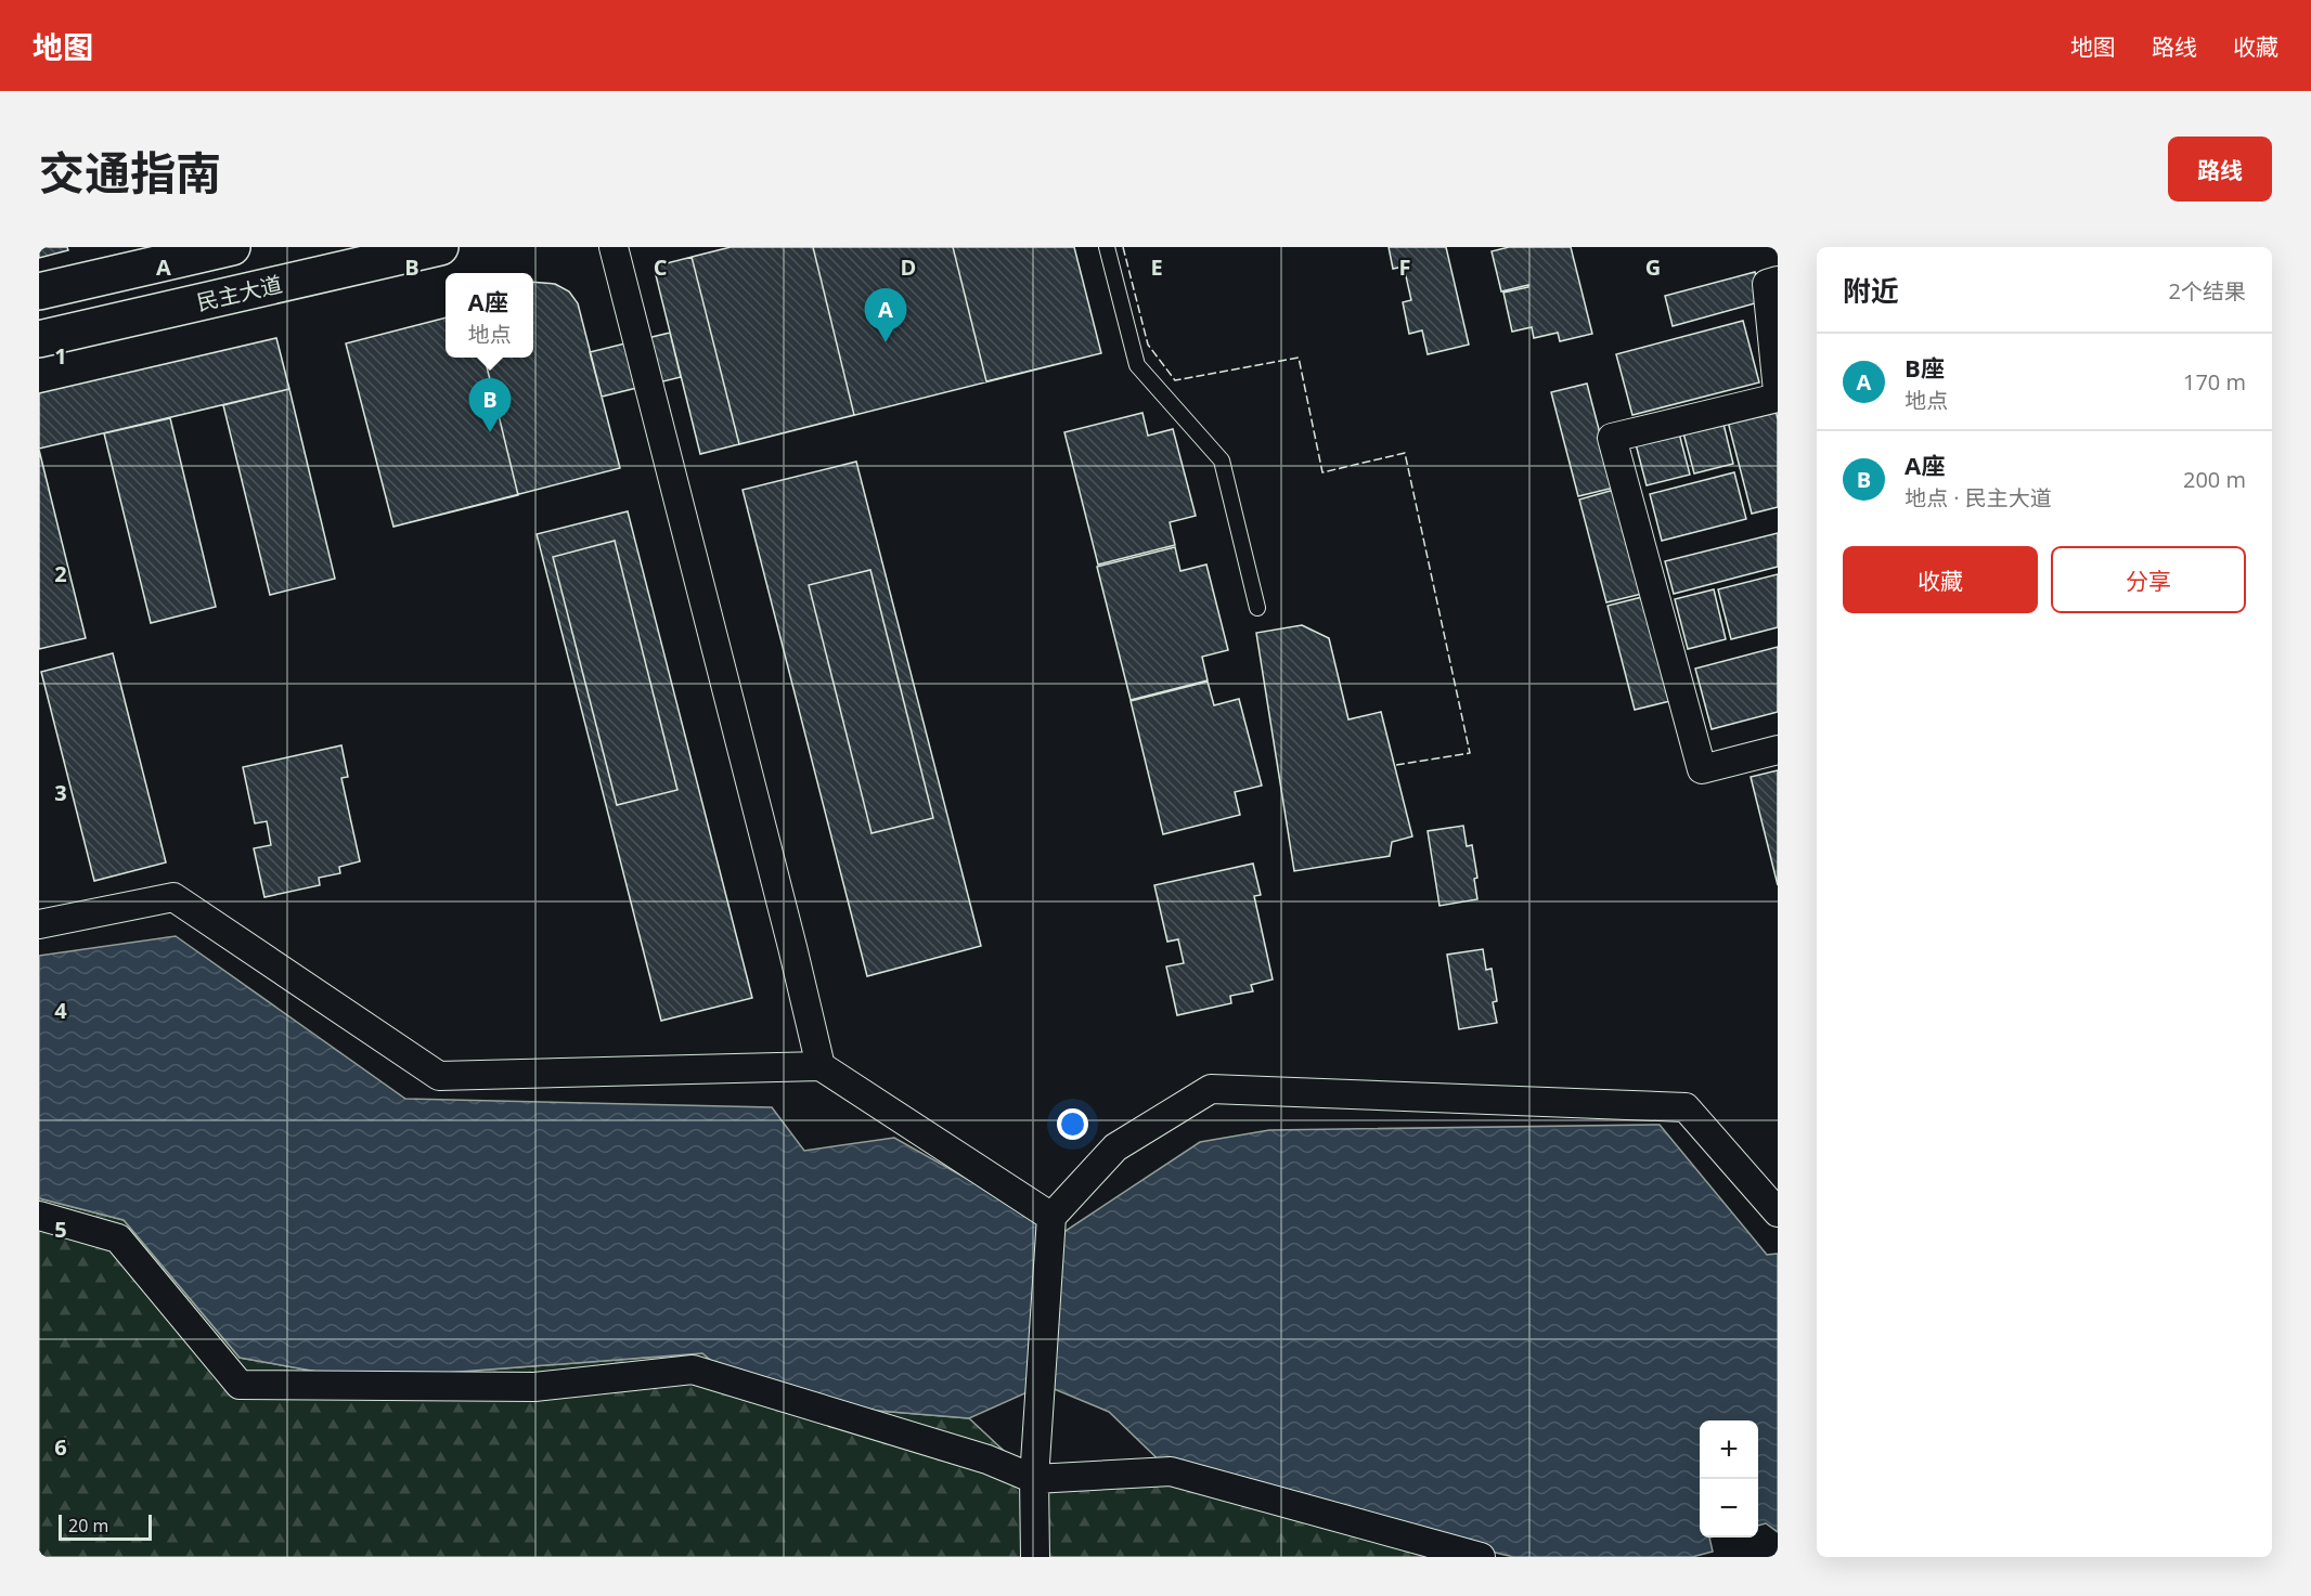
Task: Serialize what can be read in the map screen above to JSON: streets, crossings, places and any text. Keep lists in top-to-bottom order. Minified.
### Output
{"streets":{"main road":["民主大道"]},"scale_bar":"20 m","page":{"header":"地图","nav":["地图","路线","收藏"],"title":"交通指南","buttons":["路线",["收藏","分享"]],"heading":["附近","2个结果"],"popup":["A座","地点"],"pins":["A","B"],"list":[{"mark":"A","name":"B座","note":"地点","value":"170 m"},{"mark":"B","name":"A座","note":"地点 · 民主大道","value":"200 m"}],"map_buttons":["+","−"],"scale":"20 m"},"grid":{"columns":["A","B","C","D","E","F","G"],"rows":["1","2","3","4","5","6"]}}
